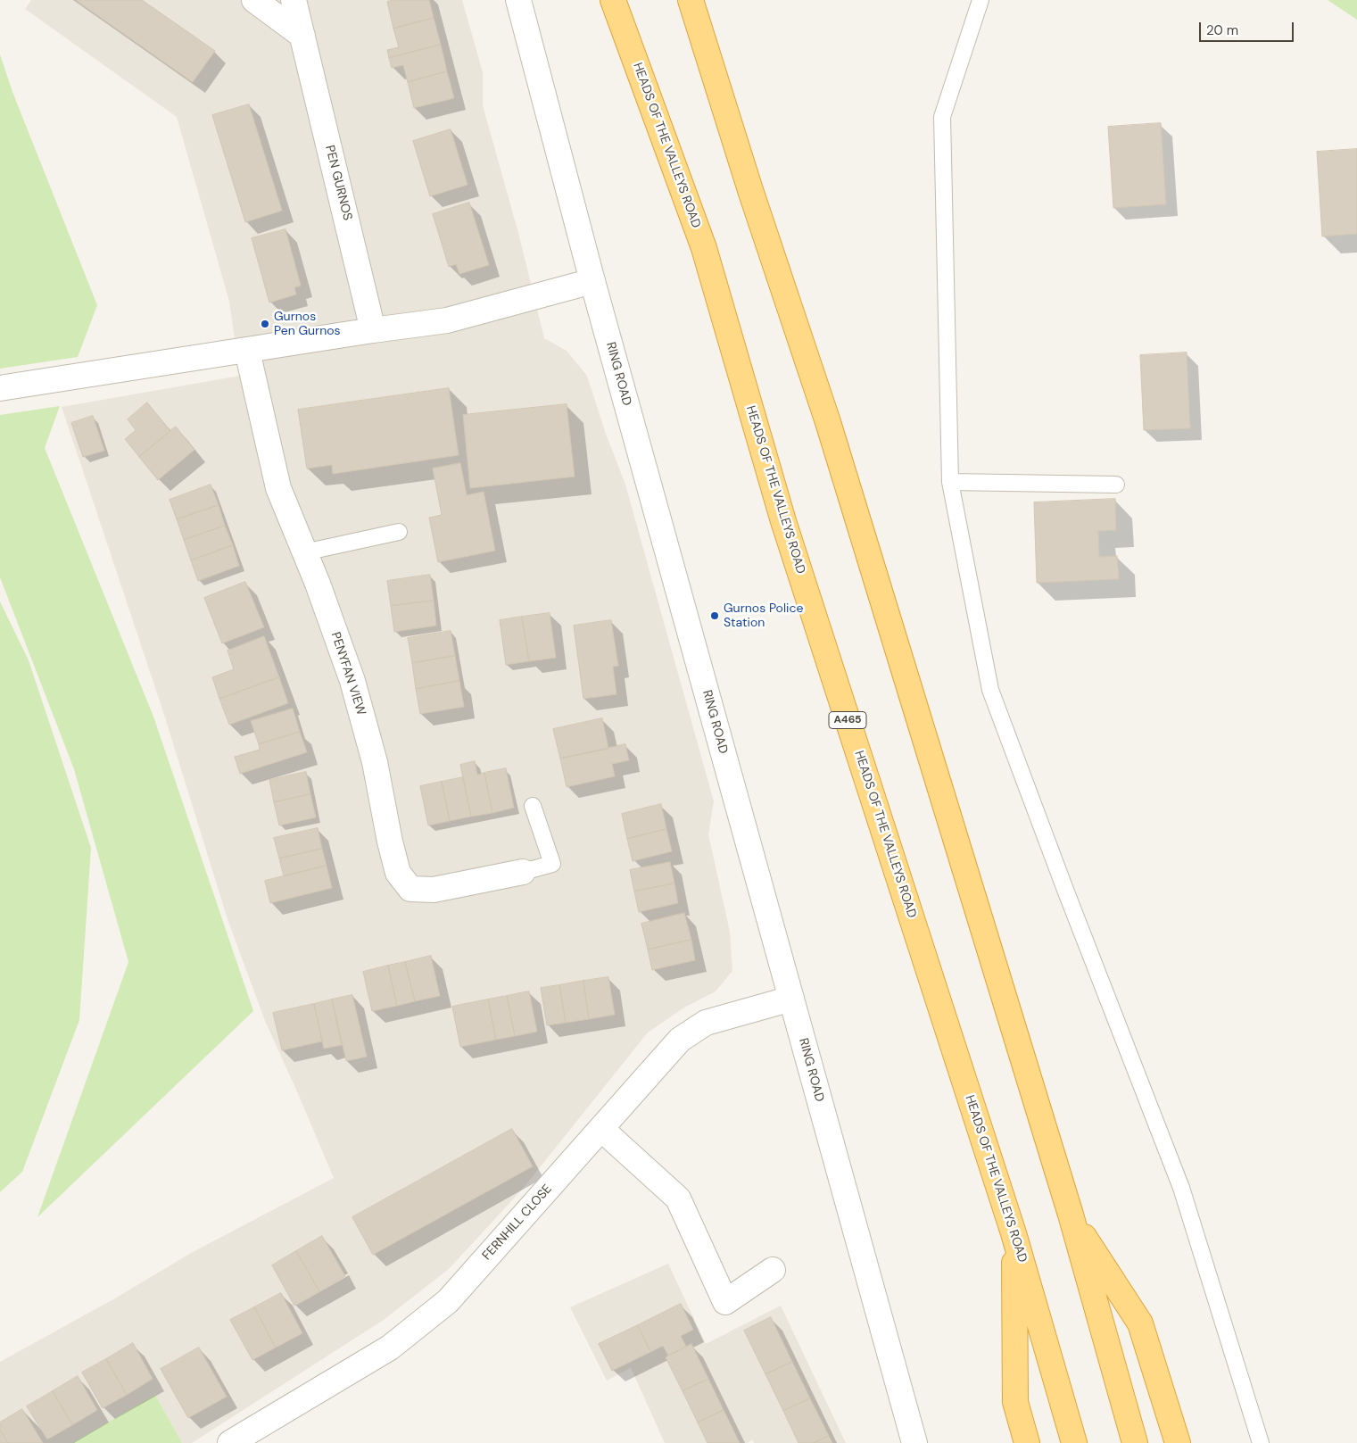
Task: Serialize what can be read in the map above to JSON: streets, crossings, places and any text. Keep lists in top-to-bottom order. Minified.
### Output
{"streets":{"highway":["HEADS OF THE VALLEYS ROAD","A465"],"street":["PEN GURNOS","RING ROAD","PENYFAN VIEW","FERNHILL CLOSE"]},"crossings":[["RING ROAD","FERNHILL CLOSE"]],"places":["Gurnos Pen Gurnos","Gurnos Police Station"],"scale_bar":"20 m"}
